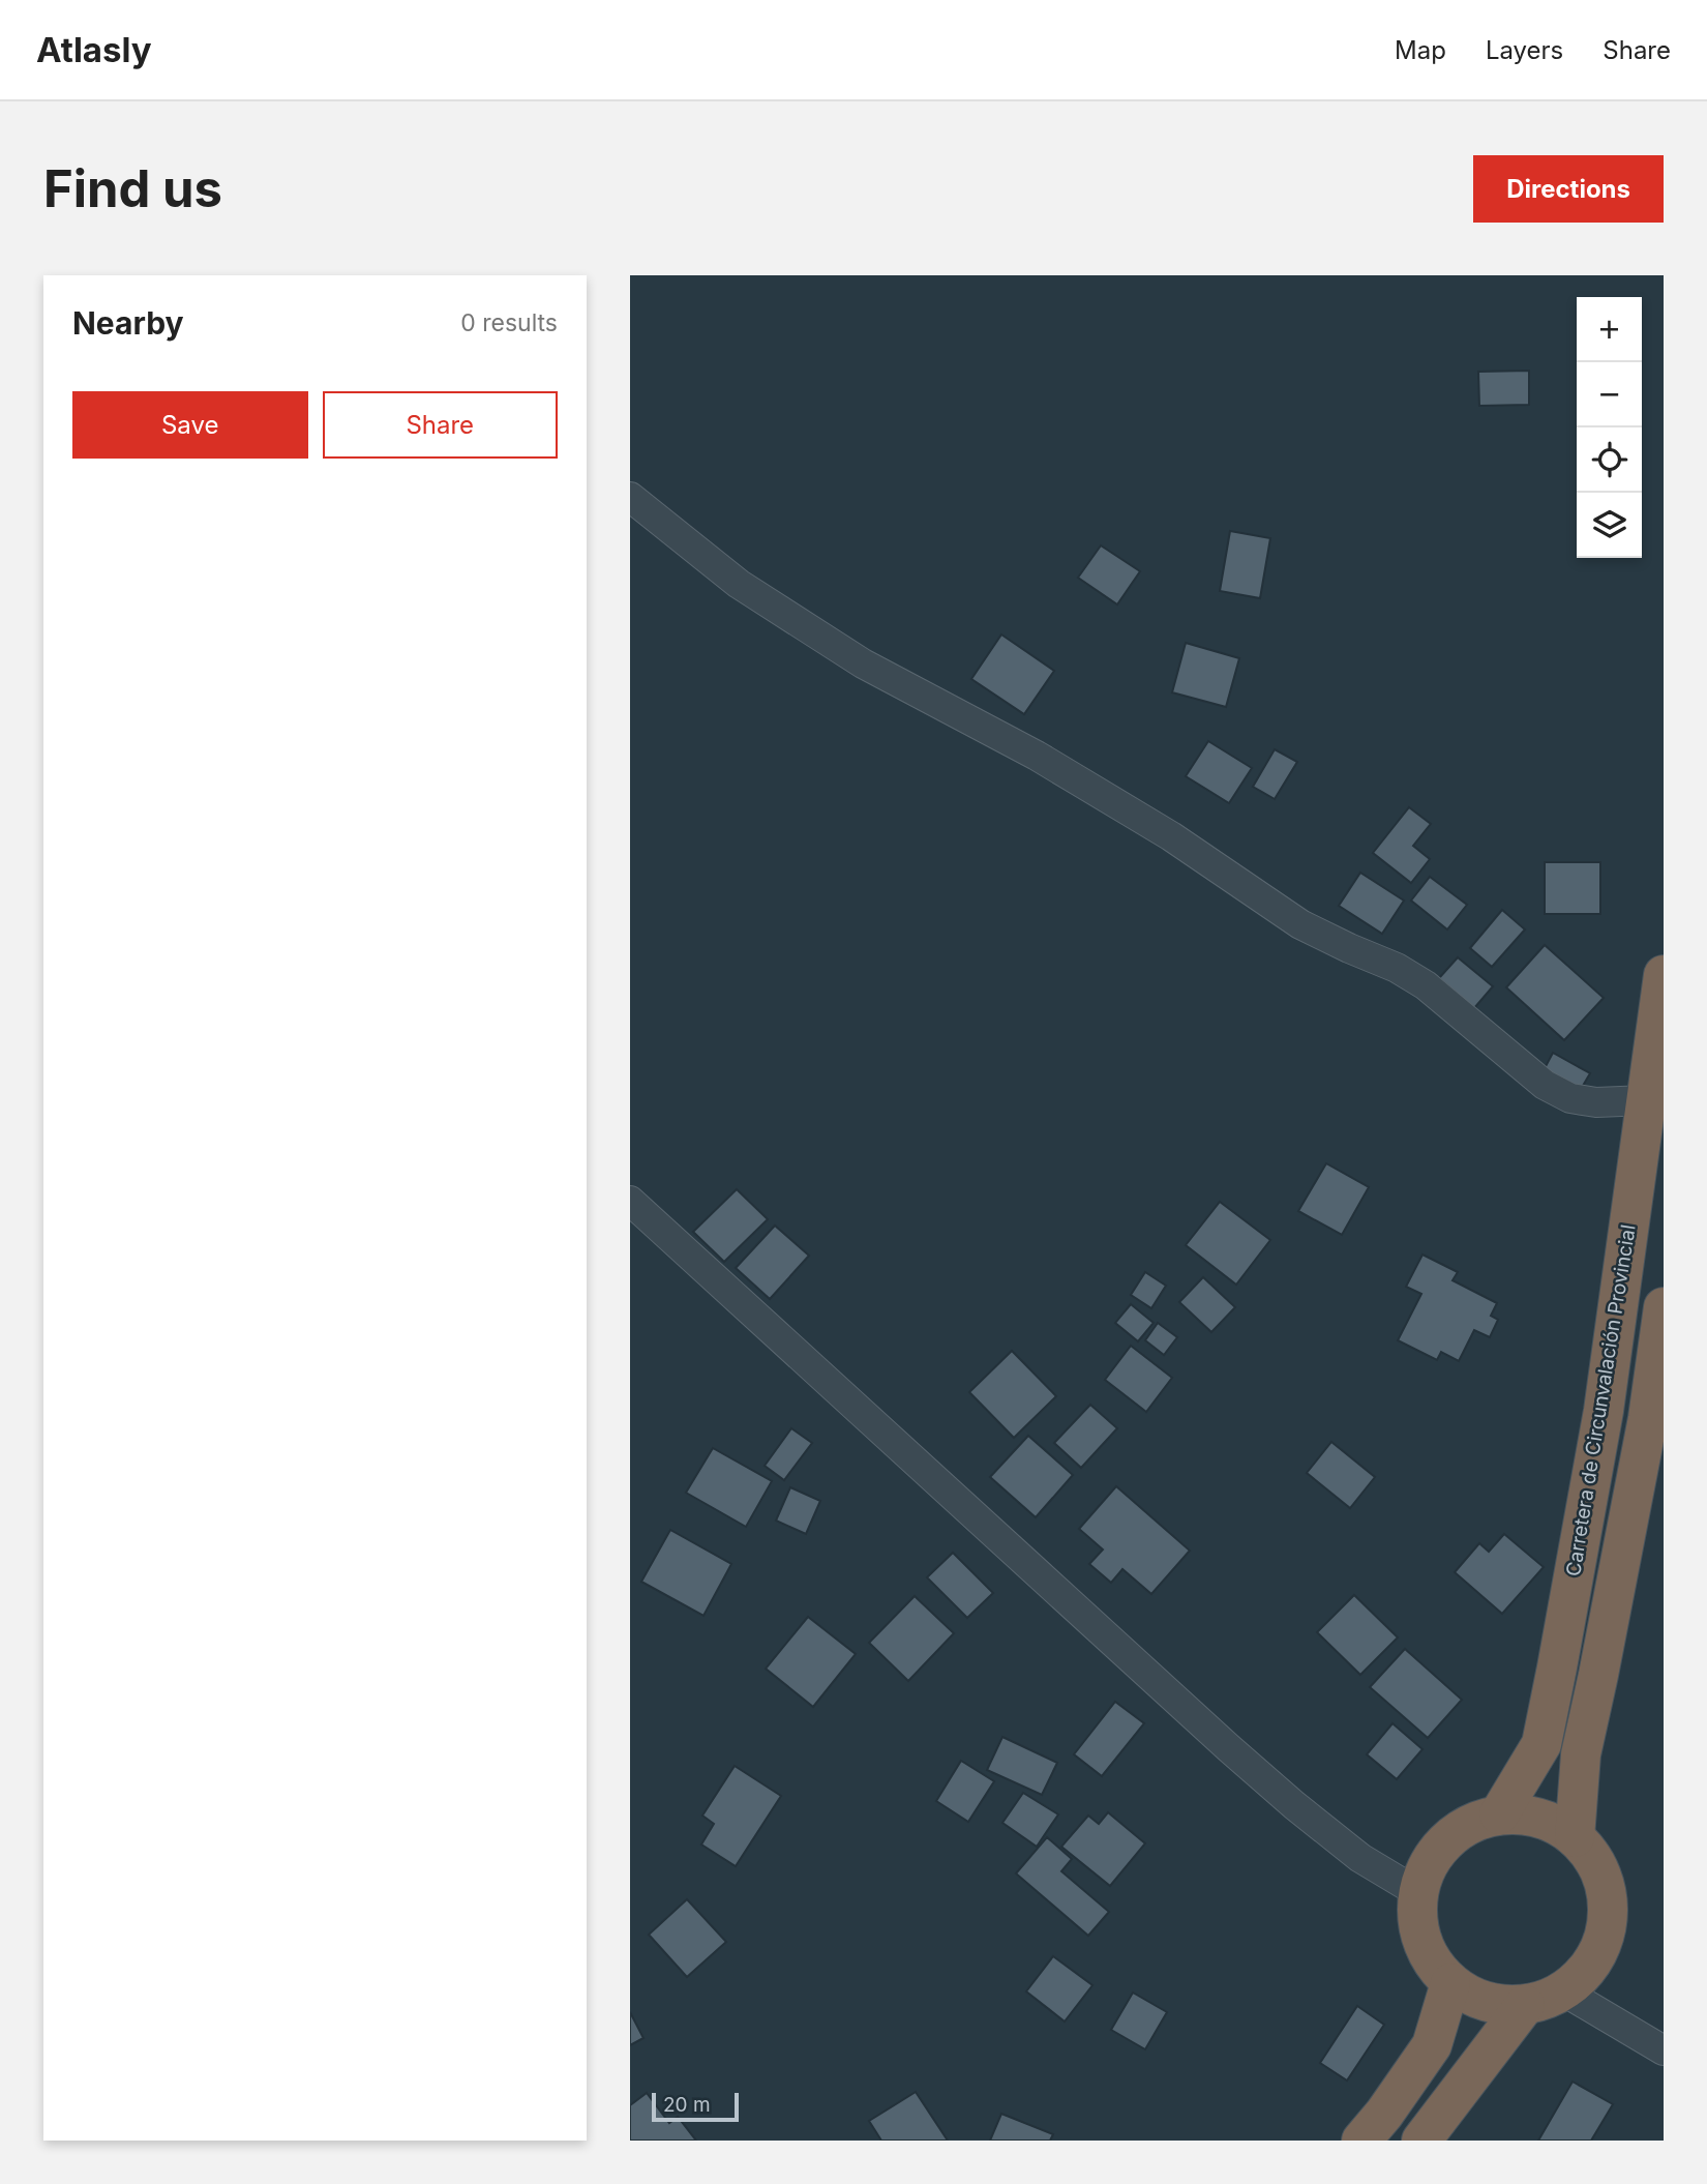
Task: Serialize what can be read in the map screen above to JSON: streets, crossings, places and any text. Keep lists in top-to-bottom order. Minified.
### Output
{"streets":{"highway":["Carretera de Circunvalación Provincial"]},"scale_bar":"20 m","page":{"header":"Atlasly","nav":["Map","Layers","Share"],"buttons":["Directions",["Save","Share"]],"title":"Find us","heading":["Nearby","0 results"],"map_buttons":["+","−"],"scale":"20 m"}}
